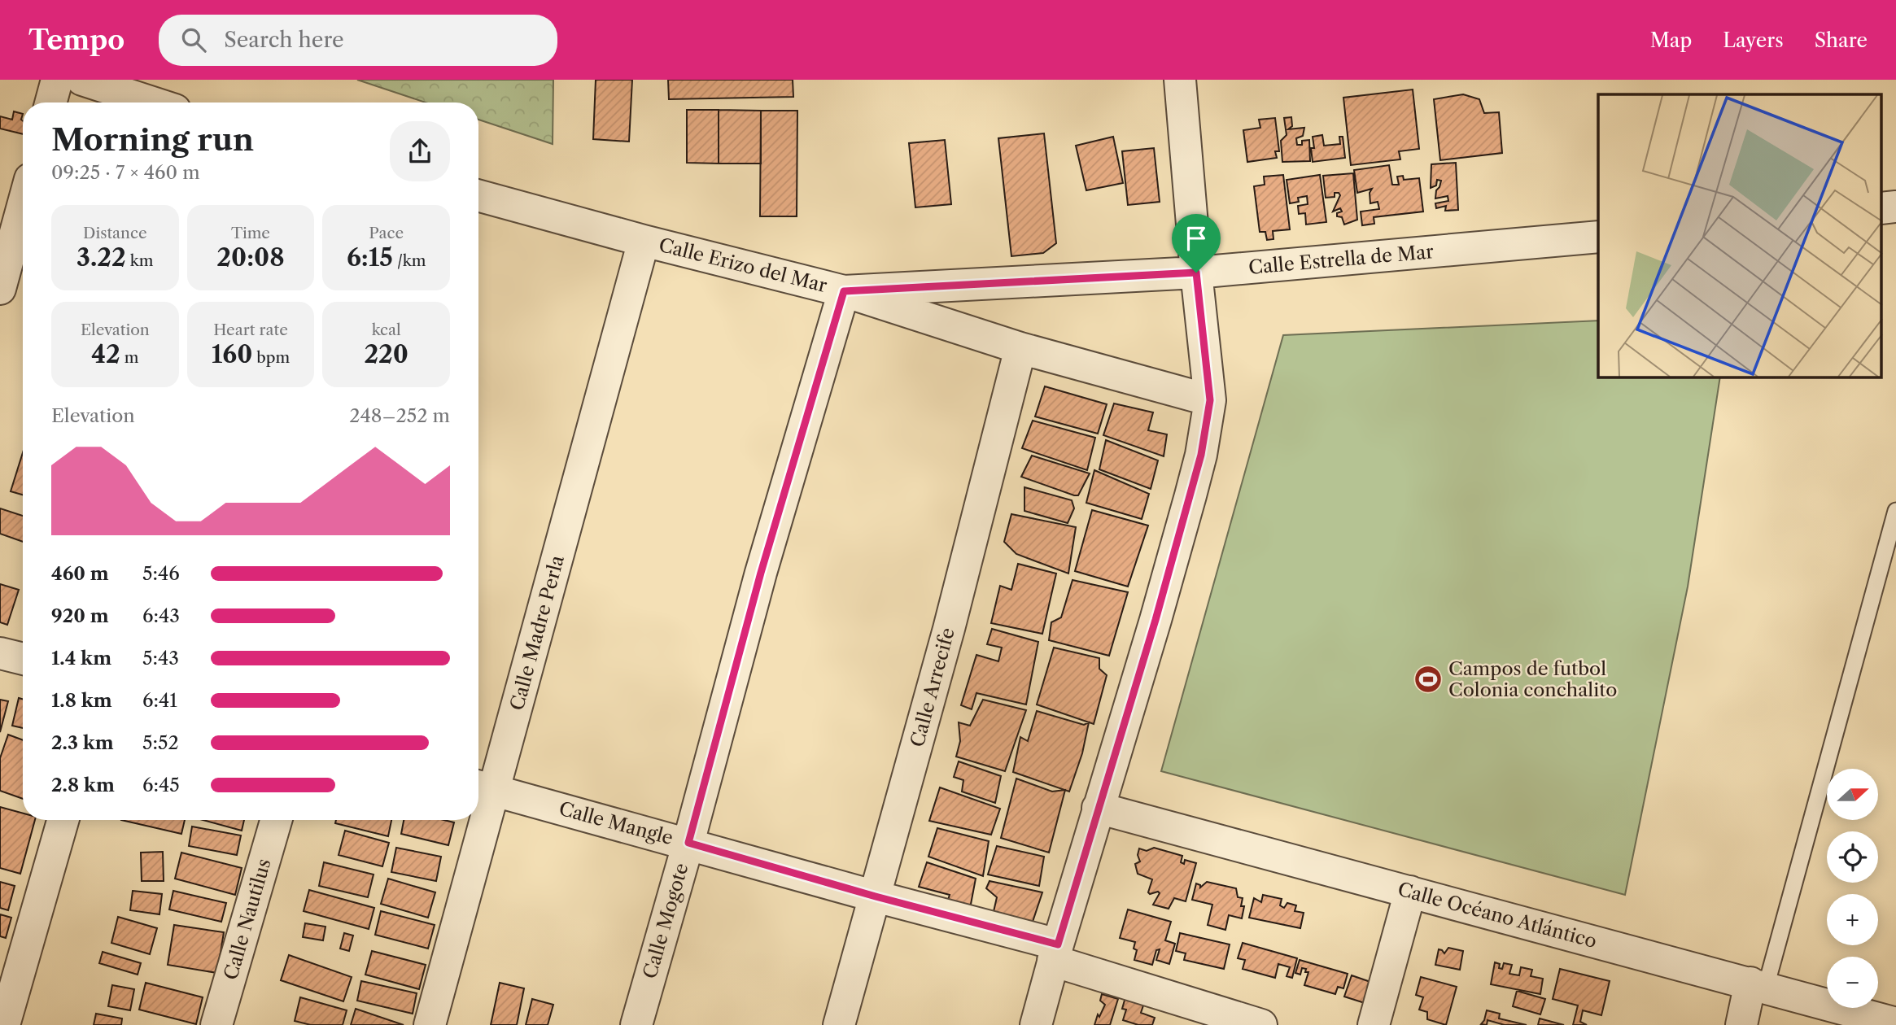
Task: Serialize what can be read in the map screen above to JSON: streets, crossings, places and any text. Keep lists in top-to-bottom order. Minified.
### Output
{"streets":{"street":["Calle Estrella de Mar","Calle Erizo del Mar","Calle Madre Perla","Calle Arrecife","Calle Mangle","Calle Océano Atlántico","Calle Nautilus","Calle Mogote"]},"crossings":[["Calle Estrella de Mar","Calle Erizo del Mar"],["Calle Estrella de Mar","Calle Mogote"],["Calle Erizo del Mar","Calle Madre Perla"],["Calle Erizo del Mar","Calle Arrecife"],["Calle Erizo del Mar","Calle Mogote"],["Calle Madre Perla","Calle Mangle"],["Calle Arrecife","Calle Mangle"],["Calle Mangle","Calle Mogote"]],"places":{"sports":["Campos de futbol Colonia conchalito"]},"north":"right","page":{"header":"Tempo","search":"Search here","nav":["Map","Layers","Share"],"heading":["Morning run","09:25 · 7 × 460 m"],"stats":[["Distance","3.22 km"],["Time","20:08"],["Pace","6:15 /km"],["Elevation","42 m"],["Heart rate","160 bpm"],["kcal","220"]],"chart":["Elevation","248–252 m"],"list":[{"name":"460 m","note":"5:46"},{"name":"920 m","note":"6:43"},{"name":"1.4 km","note":"5:43"},{"name":"1.8 km","note":"6:41"},{"name":"2.3 km","note":"5:52"},{"name":"2.8 km","note":"6:45"}],"map_buttons":["+","−"]}}
